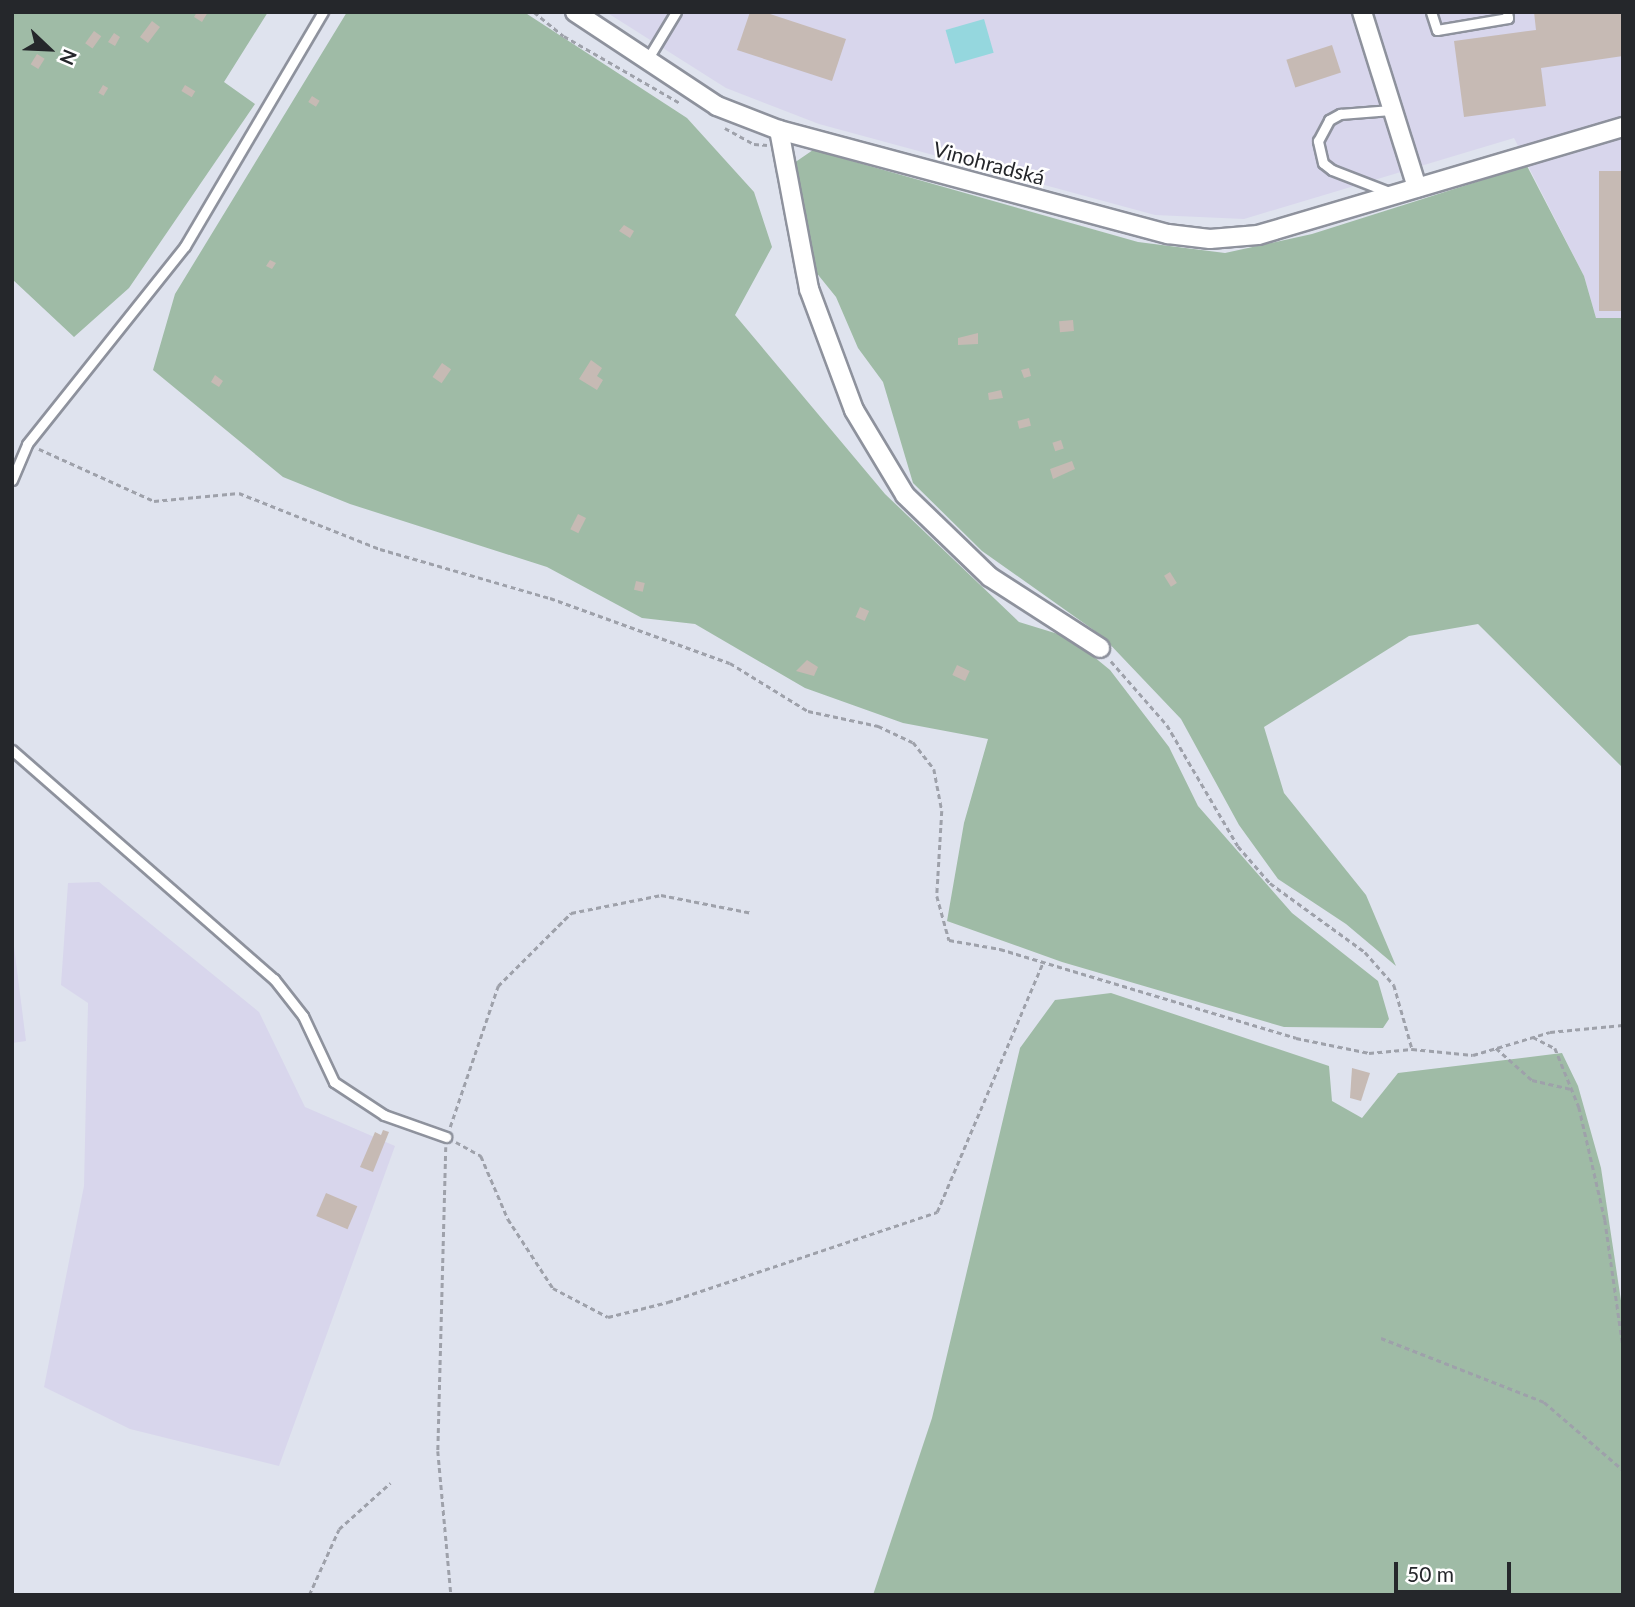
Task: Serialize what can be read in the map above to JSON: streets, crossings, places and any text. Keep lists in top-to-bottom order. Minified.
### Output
{"streets":{"street":["Vinohradská"]},"scale_bar":"50 m","north":"bottom right"}
